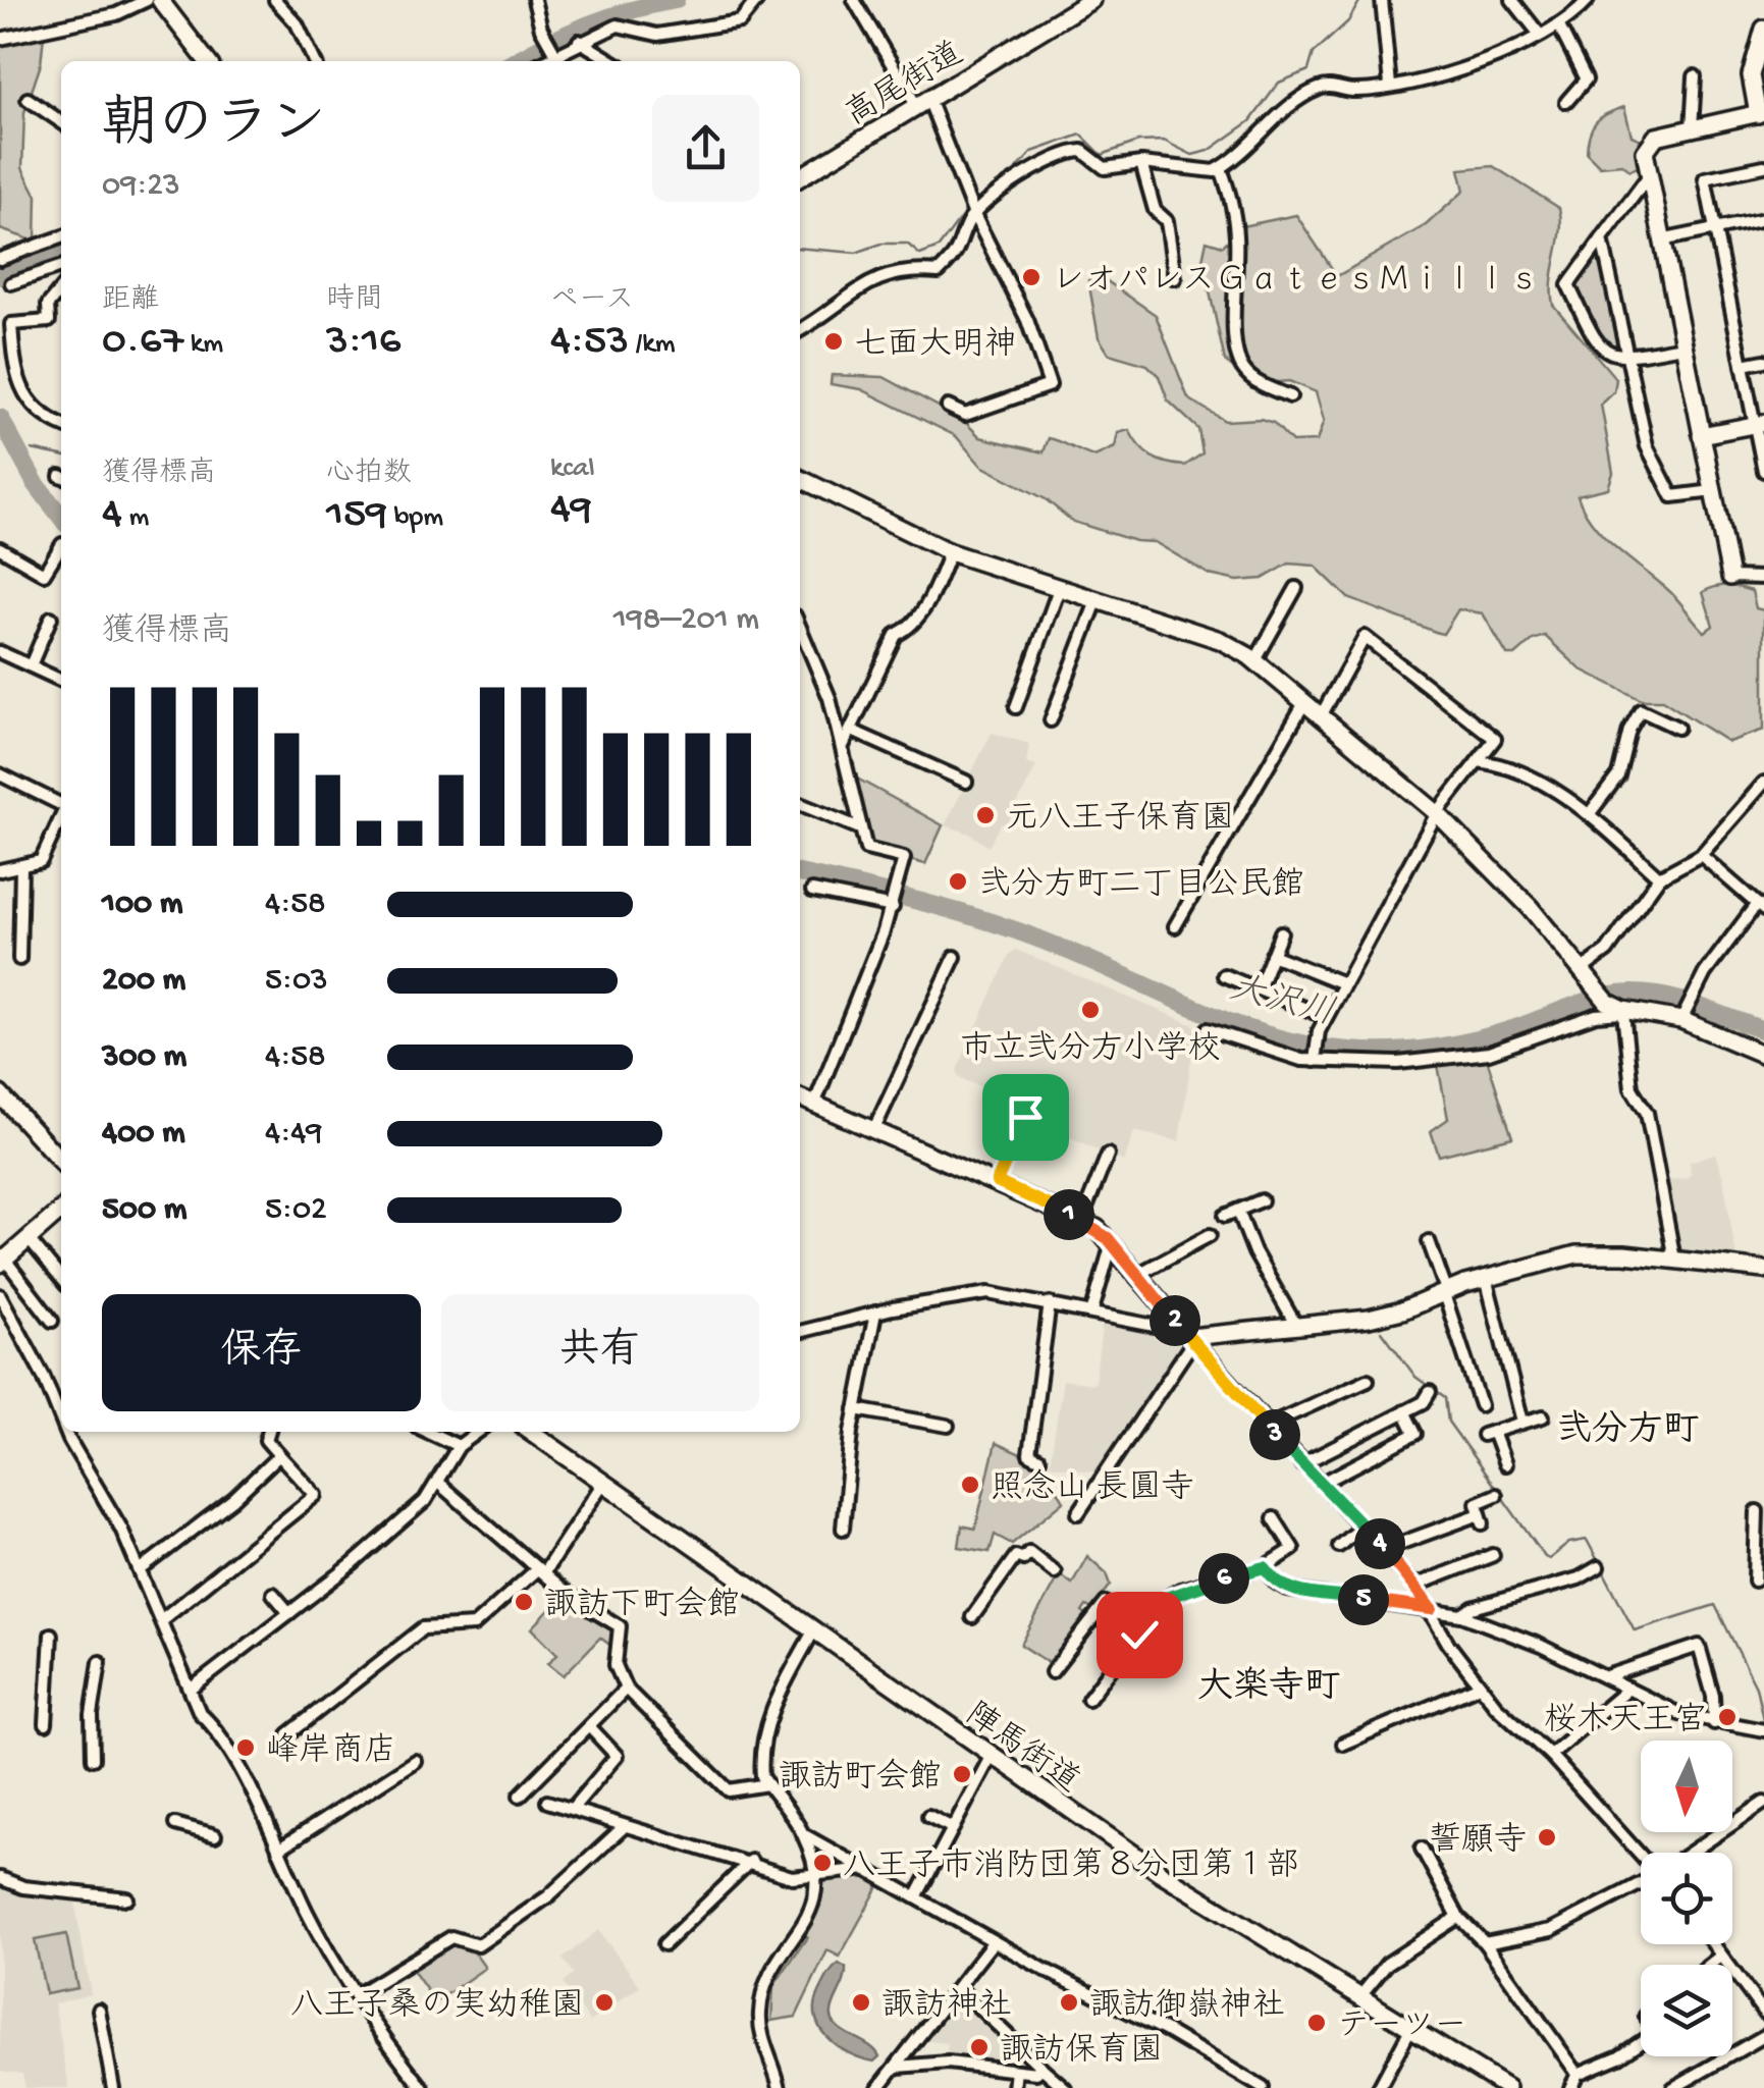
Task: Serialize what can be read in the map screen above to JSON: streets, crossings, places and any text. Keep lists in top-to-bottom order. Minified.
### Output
{"streets":{"street":["高尾街道","陣馬街道"]},"districts":["弐分方町","大楽寺町"],"water":["大沢川"],"places":["レオパレスＧａｔｅｓＭｉｌｌｓ","七面大明神","元八王子保育園","弐分方町二丁目公民館","市立弐分方小学校","照念山 長圓寺","諏訪下町会館","桜木天王宮","峰岸商店","諏訪町会館","誓願寺","八王子市消防団第８分団第１部","八王子桑の実幼稚園","諏訪神社","諏訪御嶽神社","テーツー","諏訪保育園"],"north":"bottom","page":{"heading":["朝のラン","09:23"],"stats":[["距離","0.67 km"],["時間","3:16"],["ペース","4:53 /km"],["獲得標高","4 m"],["心拍数","159 bpm"],["kcal","49"]],"chart":["獲得標高","198–201 m"],"list":[{"name":"100 m","note":"4:58"},{"name":"200 m","note":"5:03"},{"name":"300 m","note":"4:58"},{"name":"400 m","note":"4:49"},{"name":"500 m","note":"5:02"}],"pins":["1","2","3","4","6","5"],"buttons":["保存","共有"]}}
